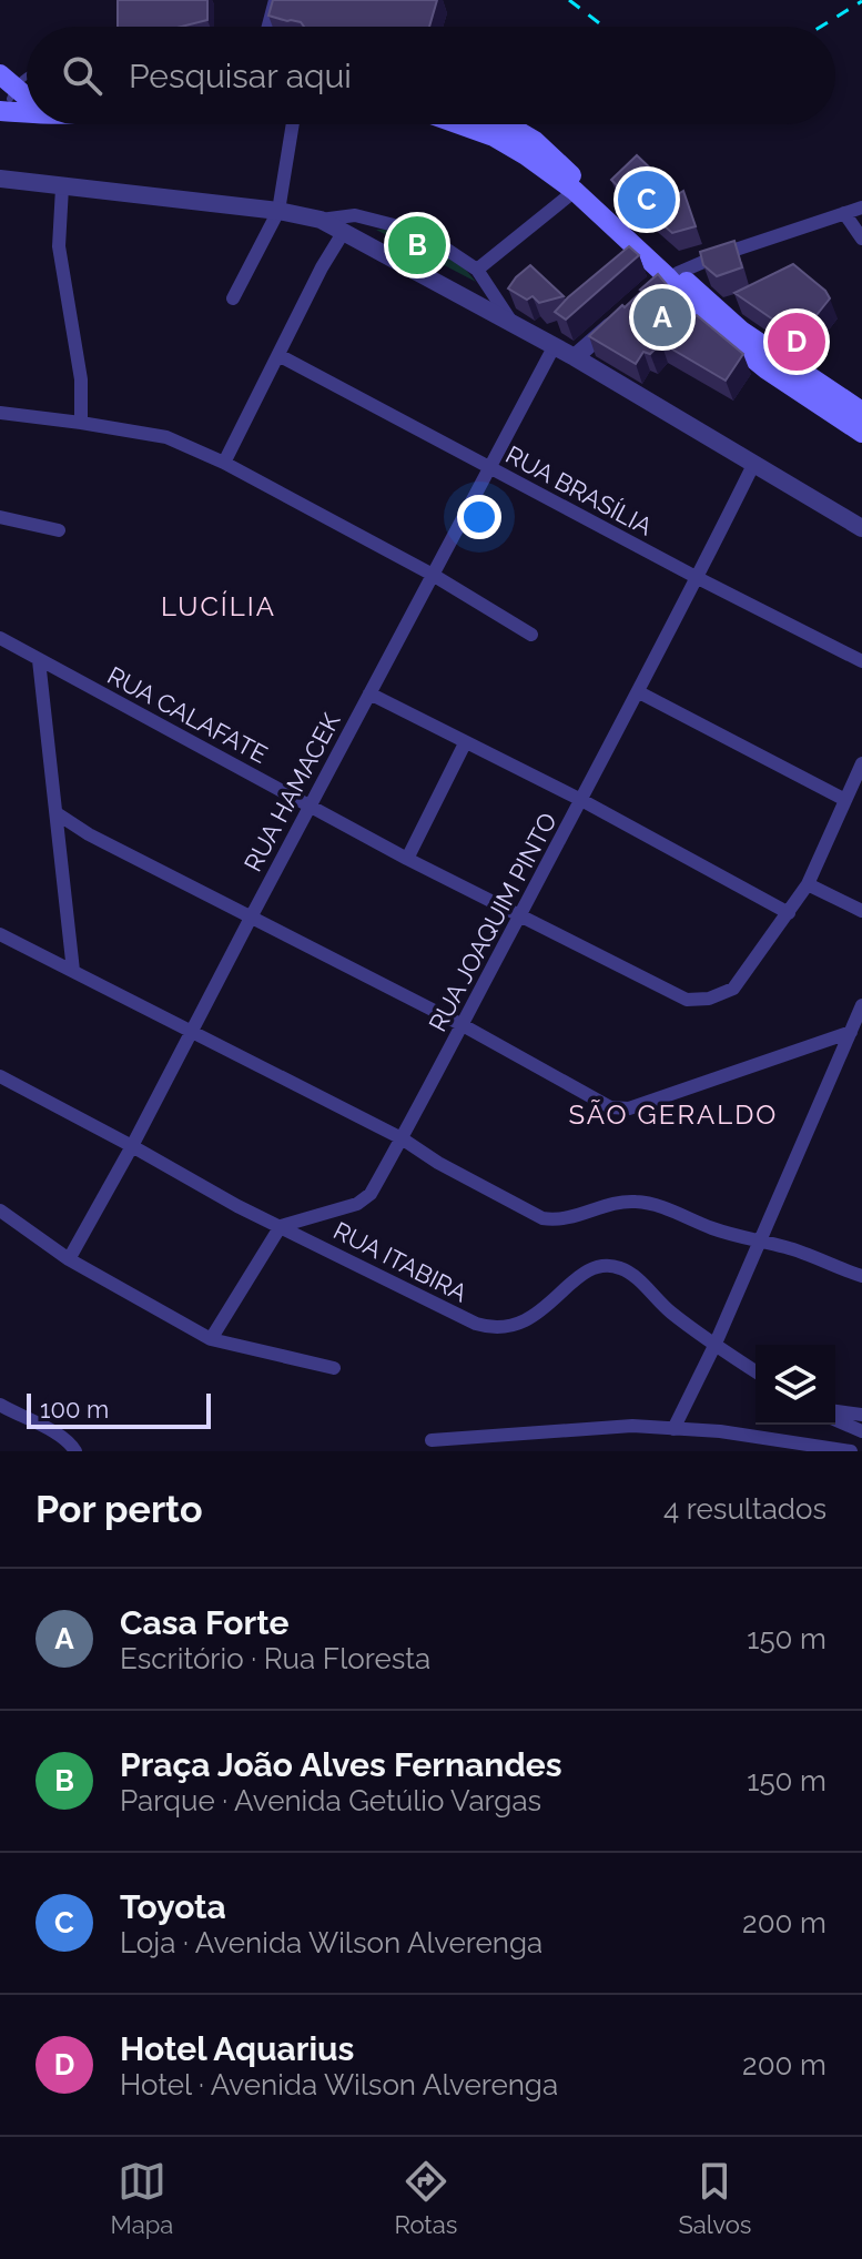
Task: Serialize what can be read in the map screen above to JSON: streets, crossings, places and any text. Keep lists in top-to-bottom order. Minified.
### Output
{"streets":{"street":["RUA BRASÍLIA","RUA CALAFATE","RUA HAMACEK","RUA JOAQUIM PINTO","RUA ITABIRA"]},"crossings":[["RUA BRASÍLIA","RUA HAMACEK"],["RUA BRASÍLIA","RUA JOAQUIM PINTO"],["RUA CALAFATE","RUA HAMACEK"],["RUA CALAFATE","RUA JOAQUIM PINTO"],["RUA HAMACEK","RUA ITABIRA"],["RUA JOAQUIM PINTO","RUA ITABIRA"]],"districts":["LUCÍLIA","SÃO GERALDO"],"scale_bar":"100 m","page":{"search":"Pesquisar aqui","pins":["C","B","A","D"],"scale":"100 m","heading":["Por perto","4 resultados"],"list":[{"mark":"A","name":"Casa Forte","note":"Escritório · Rua Floresta","value":"150 m"},{"mark":"B","name":"Praça João Alves Fernandes","note":"Parque · Avenida Getúlio Vargas","value":"150 m"},{"mark":"C","name":"Toyota","note":"Loja · Avenida Wilson Alverenga","value":"200 m"},{"mark":"D","name":"Hotel Aquarius","note":"Hotel · Avenida Wilson Alverenga","value":"200 m"}],"nav":["Mapa","Rotas","Salvos"]}}
